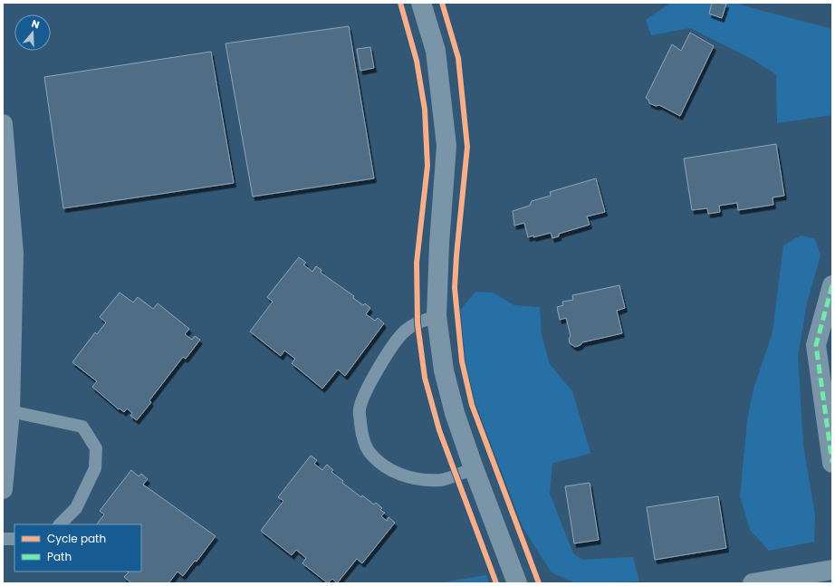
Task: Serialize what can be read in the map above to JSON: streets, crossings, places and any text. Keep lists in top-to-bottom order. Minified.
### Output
{"legend":["Cycle path","Path"],"north":"top"}
